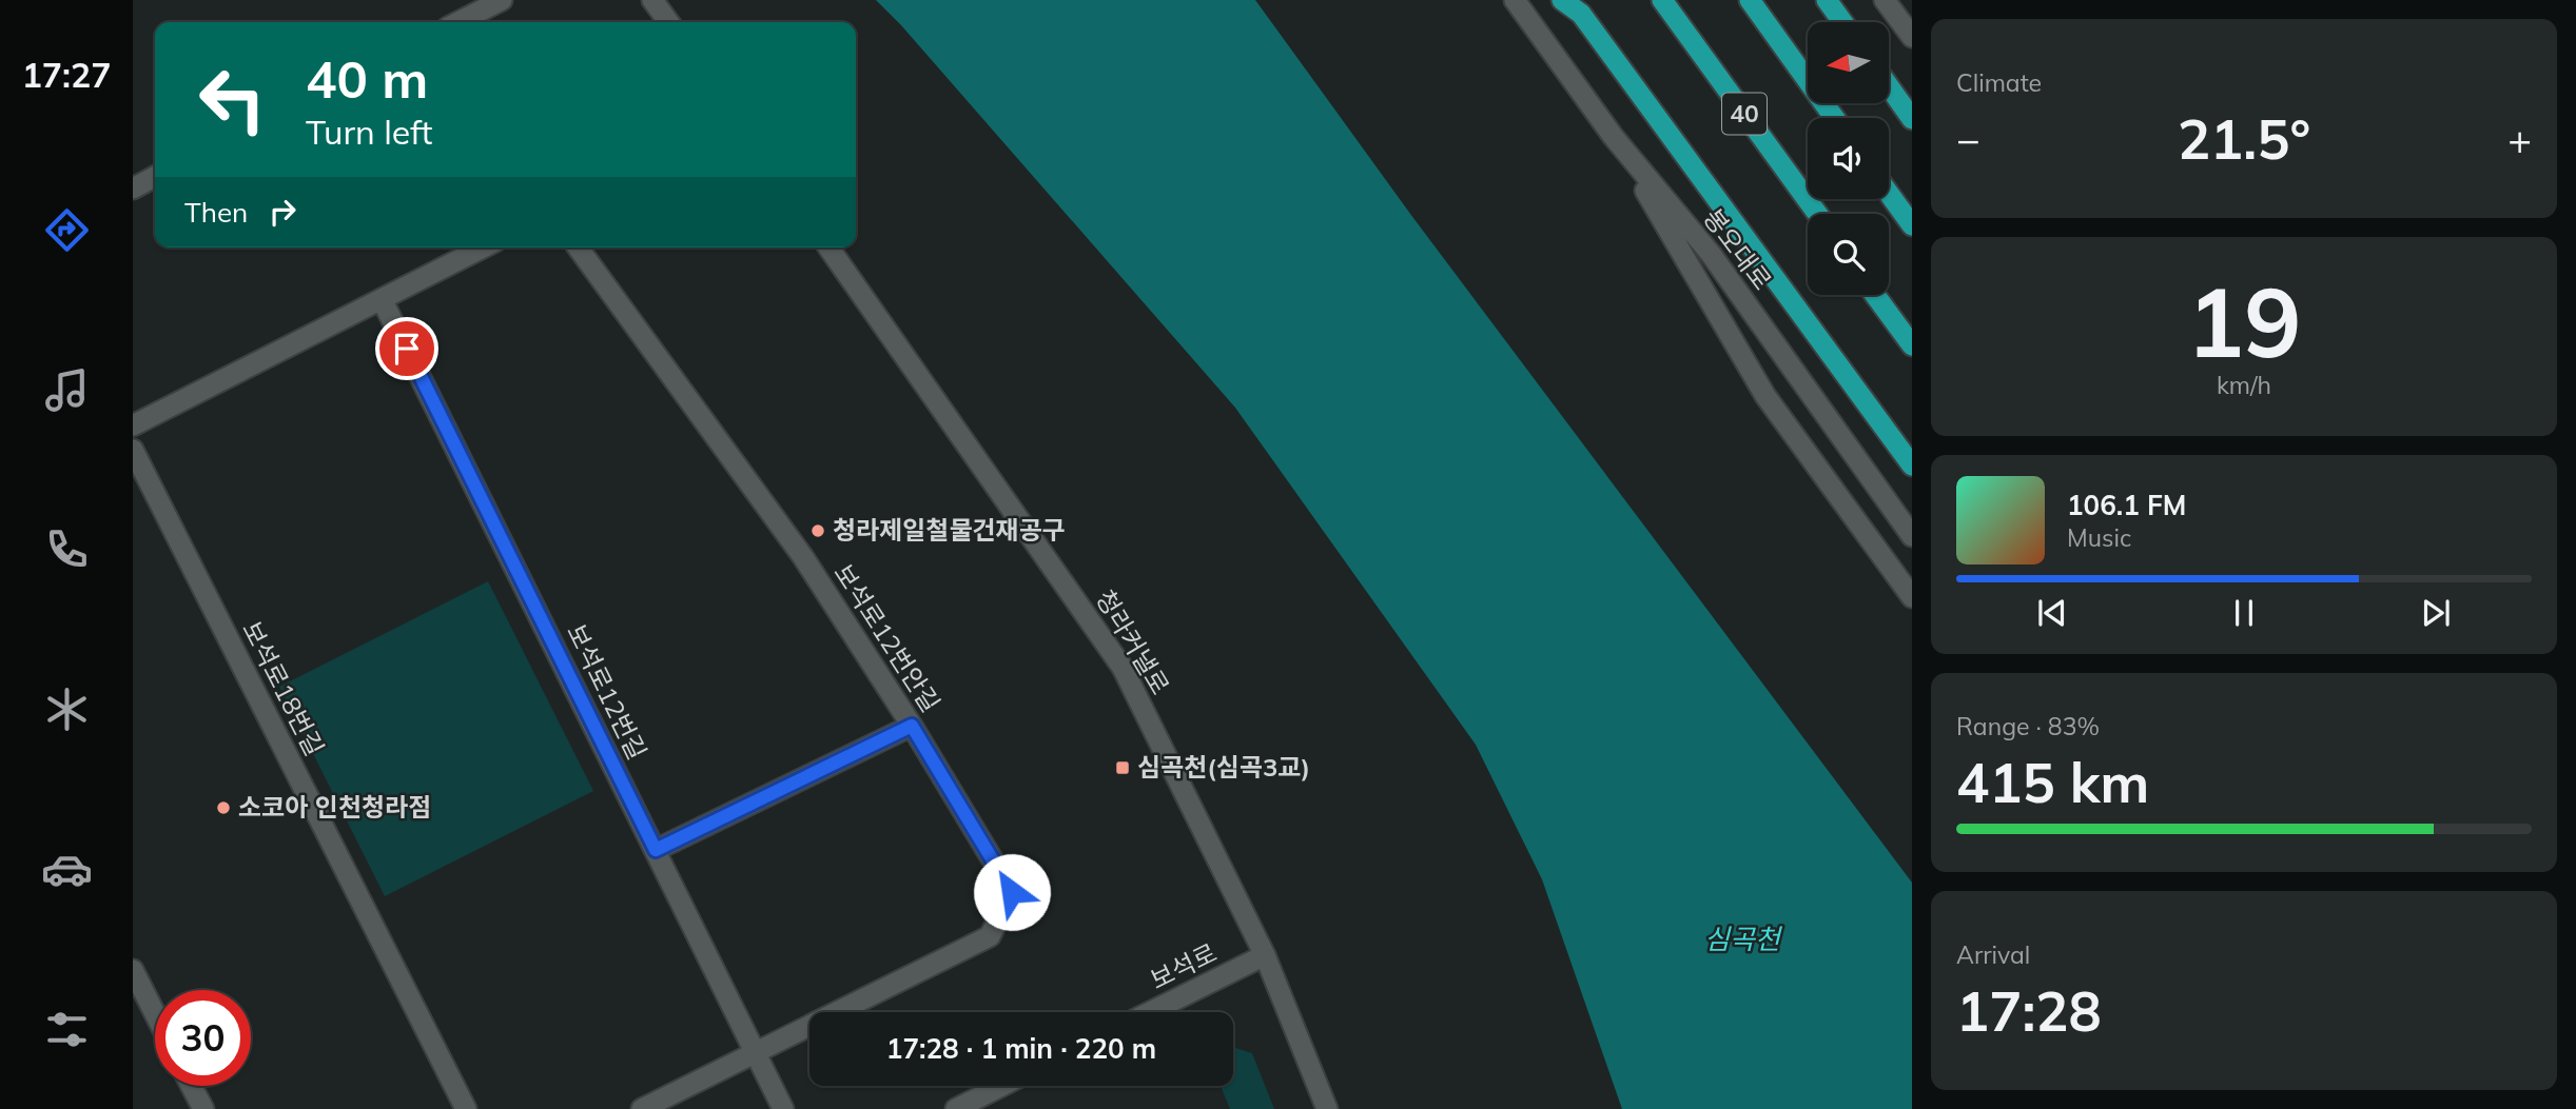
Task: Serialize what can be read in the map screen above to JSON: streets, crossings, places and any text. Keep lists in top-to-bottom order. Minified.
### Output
{"streets":{"highway":["40"],"street":["봉오대로","보석로12번안길","청라커낼로","보석로18번길","보석로12번길","보석로"]},"crossings":[["보석로12번안길","보석로12번길"],["청라커낼로","보석로"]],"water":["심곡천"],"places":{"other":["청라제일철물건재공구","소코아 인천청라점"],"transit":["심곡천(심곡3교)"]},"north":"left","page":{"tabs":"17:27","tile":["Climate",["19","km/h"],["Range · 83%","415 km"],["Arrival","17:28"]],"turn":["40 m","Turn left"],"heat":["−","21.5°","+"],"then":"Then","song":["106.1 FM","Music"],"limit":"30","trip":"17:28 · 1 min · 220 m"}}
